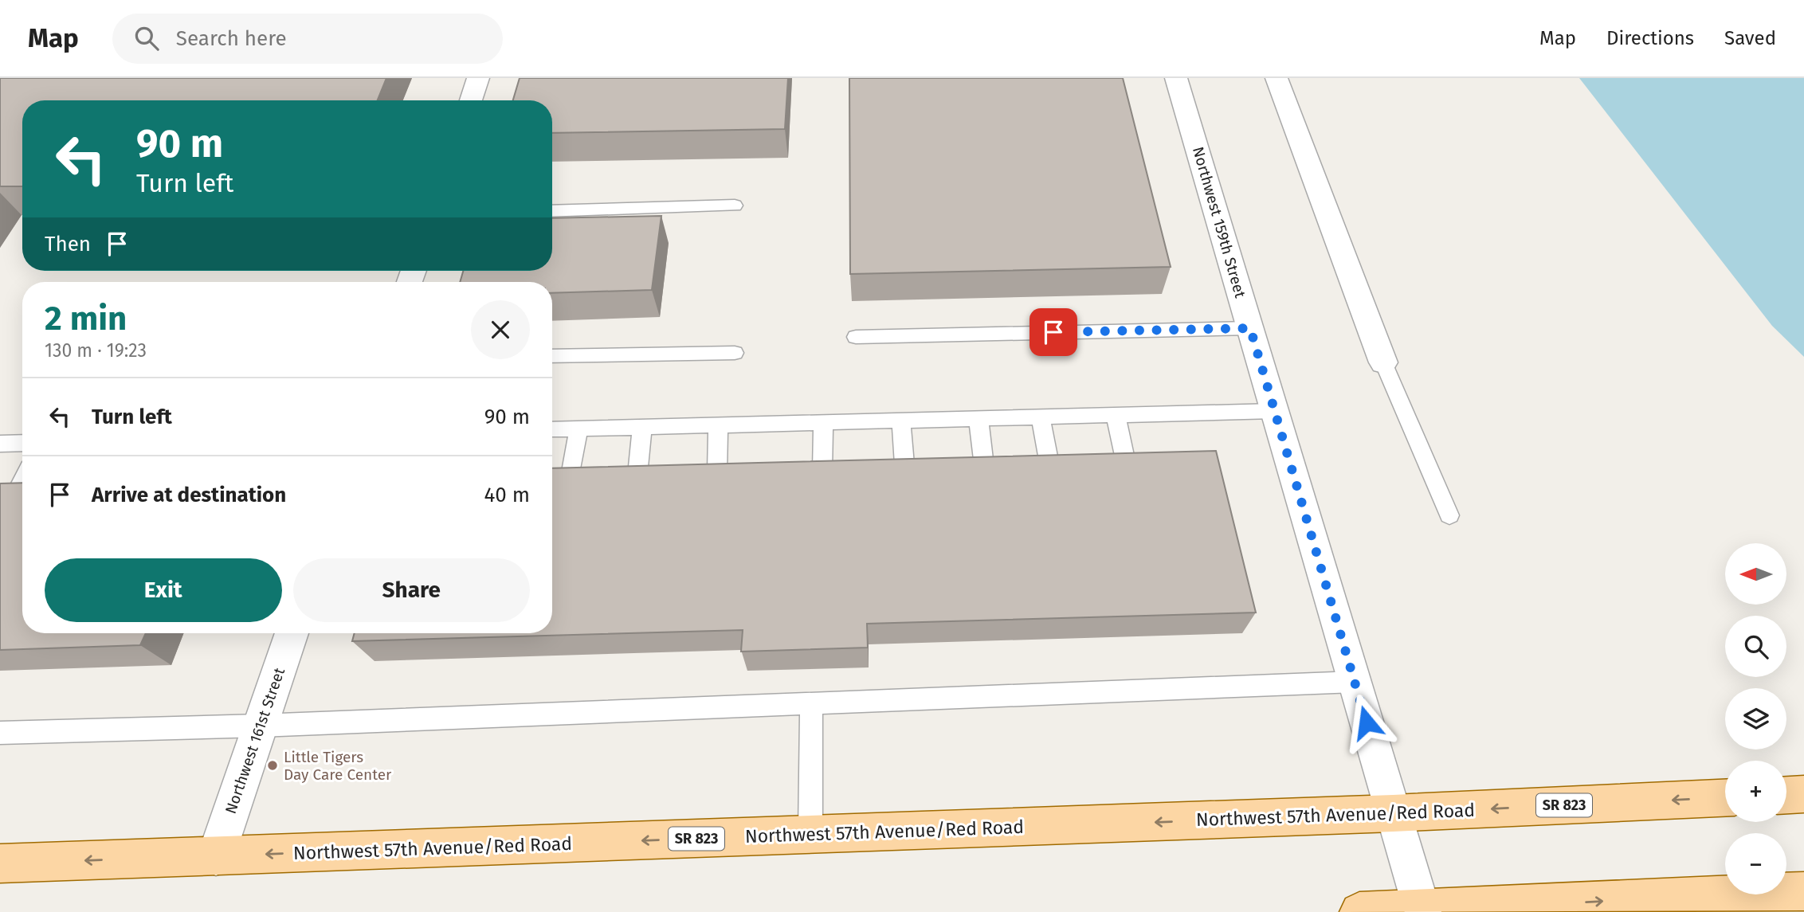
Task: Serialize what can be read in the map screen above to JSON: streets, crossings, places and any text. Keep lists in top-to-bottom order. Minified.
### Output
{"streets":{"main road":["SR 823","Northwest 57th Avenue/Red Road"],"street":["Northwest 159th Street","Northwest 161st Street"]},"crossings":[["Northwest 159th Street","Northwest 57th Avenue/Red Road"],["Northwest 161st Street","Northwest 57th Avenue/Red Road"]],"one_way":["Northwest 57th Avenue/Red Road"],"places":["Little Tigers Day Care Center"],"north":"left","page":{"header":"Map","search":"Search here","nav":["Map","Directions","Saved"],"turn":["90 m","Turn left"],"then":"Then","heading":["2 min","130 m · 19:23"],"list":[{"name":"Turn left","value":"90 m"},{"name":"Arrive at destination","value":"40 m"}],"map_buttons":["+","−"],"buttons":["Exit","Share"]}}
